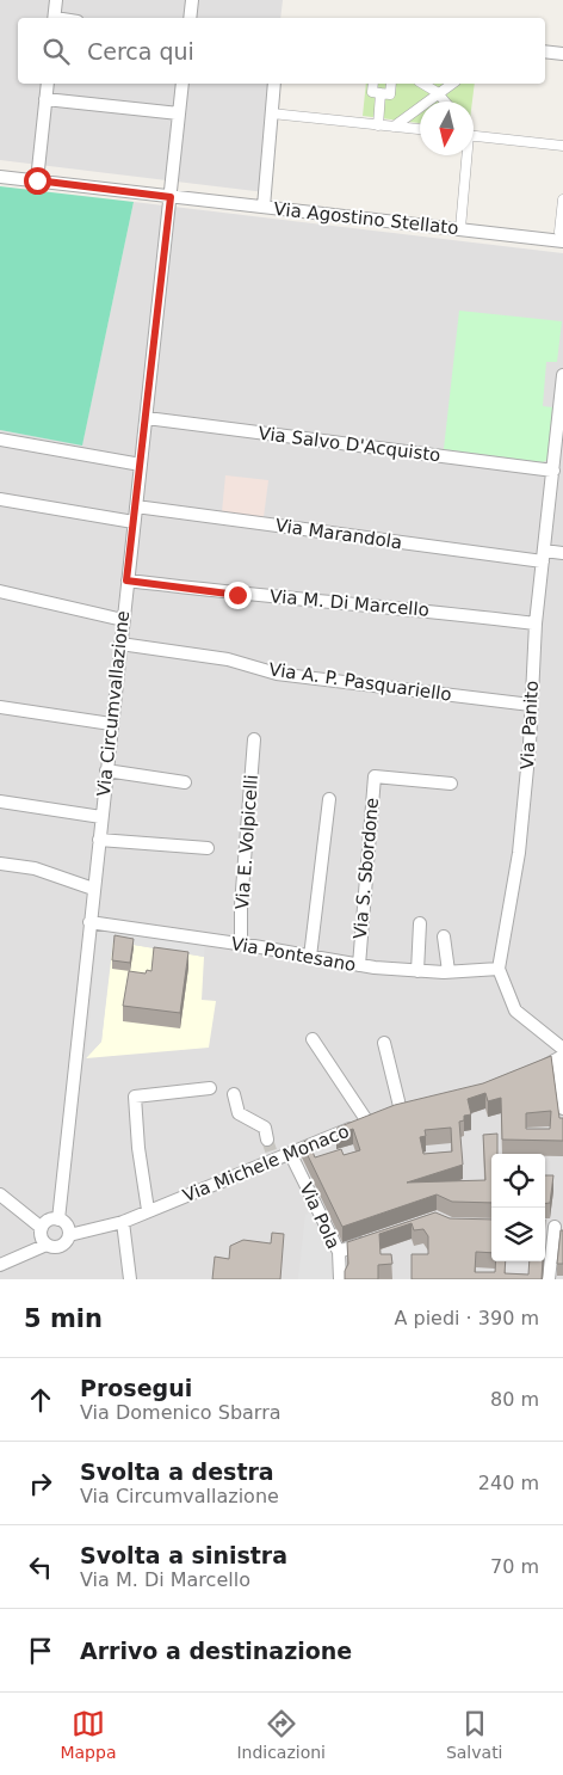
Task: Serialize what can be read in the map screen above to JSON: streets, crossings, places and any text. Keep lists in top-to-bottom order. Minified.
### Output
{"streets":{"street":["Via Agostino Stellato","Via Salvo D'Acquisto","Via Marandola","Via M. Di Marcello","Via A. P. Pasquariello","Via Circumvallazione","Via Panito","Via E. Volpicelli","Via S. Sbordone","Via Pontesano","Via Michele Monaco","Via Pola"]},"crossings":[["Via Agostino Stellato","Via Circumvallazione"],["Via Salvo D'Acquisto","Via Circumvallazione"],["Via Salvo D'Acquisto","Via Panito"],["Via Marandola","Via Circumvallazione"],["Via Marandola","Via Panito"],["Via M. Di Marcello","Via Circumvallazione"],["Via M. Di Marcello","Via Panito"],["Via A. P. Pasquariello","Via Circumvallazione"],["Via A. P. Pasquariello","Via Panito"],["Via Circumvallazione","Via Pontesano"],["Via Circumvallazione","Via Michele Monaco"],["Via Panito","Via Pontesano"],["Via E. Volpicelli","Via Pontesano"],["Via S. Sbordone","Via Pontesano"],["Via Michele Monaco","Via Pola"]],"north":"bottom","page":{"search":"Cerca qui","heading":["5 min","A piedi · 390 m"],"list":[["Prosegui","Via Domenico Sbarra","80 m"],["Svolta a destra","Via Circumvallazione","240 m"],["Svolta a sinistra","Via M. Di Marcello","70 m"],"Arrivo a destinazione"],"nav":["Mappa","Indicazioni","Salvati"]}}
